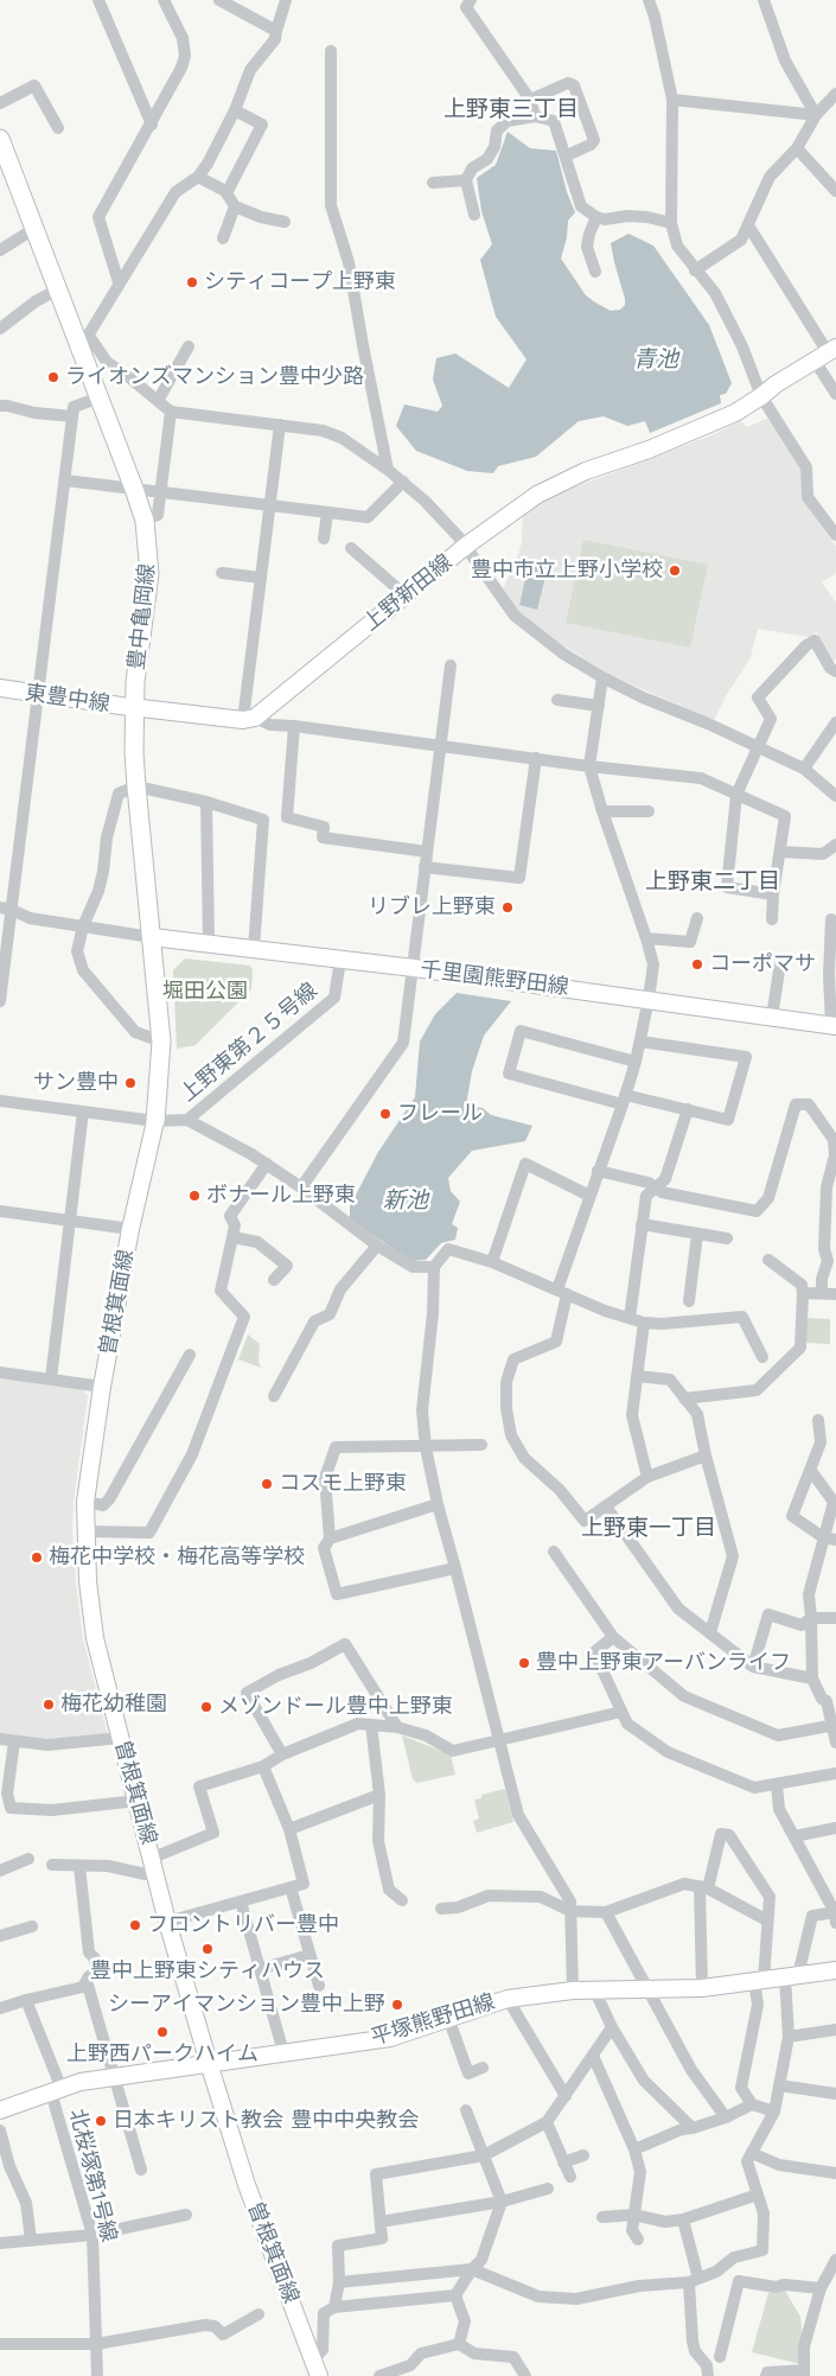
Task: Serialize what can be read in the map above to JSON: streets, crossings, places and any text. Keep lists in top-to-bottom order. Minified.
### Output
{"streets":{"main road":["豊中亀岡線"],"street":["上野新田線","東豊中線","千里園熊野田線","上野東第２５号線","曽根箕面線","平塚熊野田線","北桜塚第1号線"]},"crossings":[["豊中亀岡線","東豊中線"],["豊中亀岡線","千里園熊野田線"],["豊中亀岡線","曽根箕面線"],["千里園熊野田線","上野東第２５号線"],["曽根箕面線","平塚熊野田線"],["平塚熊野田線","北桜塚第1号線"]],"districts":["上野東三丁目","上野東二丁目","上野東一丁目"],"water":["青池","新池"],"parks":["堀田公園"],"places":["シティコープ上野東","ライオンズマンション豊中少路","豊中市立上野小学校","リブレ上野東","コーポマサ","サン豊中","フレール","ボナール上野東","コスモ上野東","梅花中学校・梅花高等学校","豊中上野東アーバンライフ","梅花幼稚園","メゾンドール豊中上野東","フロントリバー豊中","豊中上野東シティハウス","シーアイマンション豊中上野","上野西パークハイム","日本キリスト教会 豊中中央教会"]}
